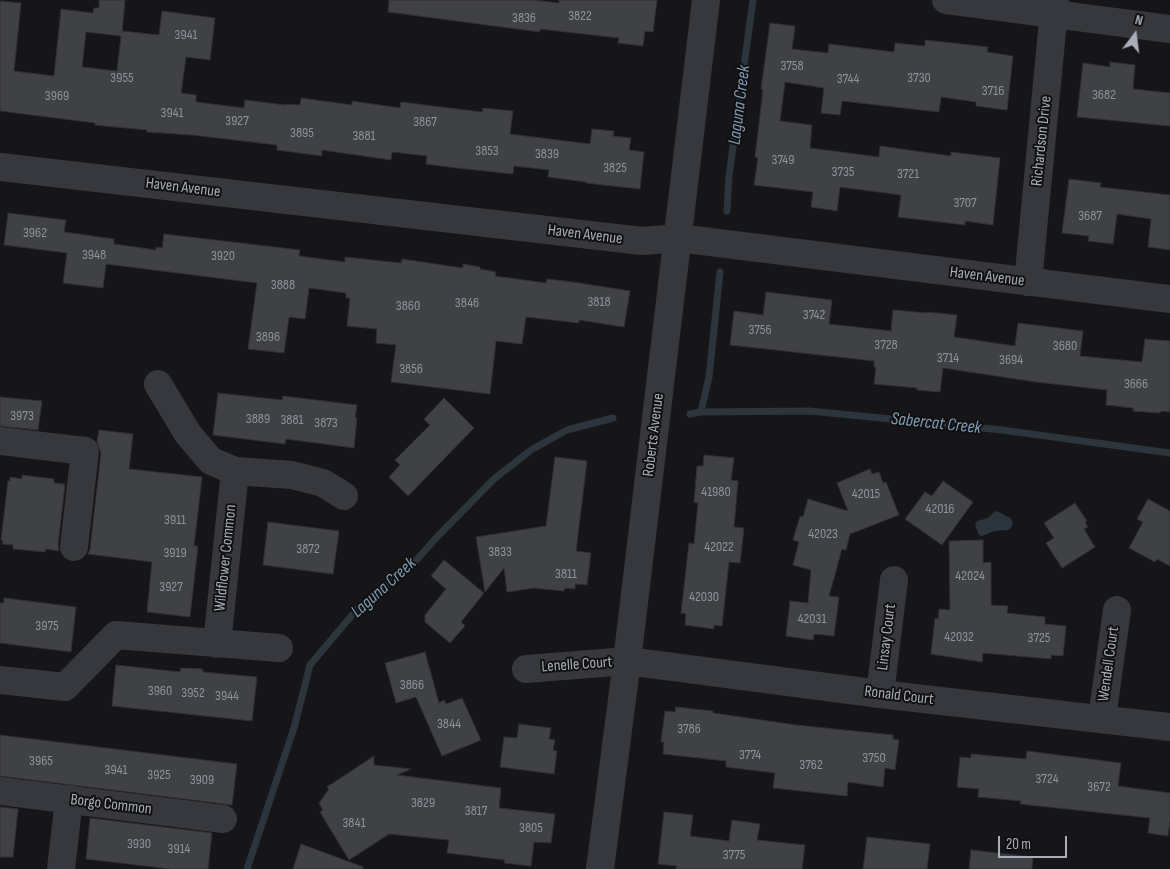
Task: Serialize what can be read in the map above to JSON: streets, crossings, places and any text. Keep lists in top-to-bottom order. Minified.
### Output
{"streets":{"street":["Richardson Drive","Haven Avenue","Roberts Avenue","Wildflower Common","Linsay Court","Wendell Court","Lenelle Court","Ronald Court","Borgo Common"]},"crossings":[["Richardson Drive","Haven Avenue"],["Haven Avenue","Roberts Avenue"],["Roberts Avenue","Lenelle Court"],["Roberts Avenue","Ronald Court"],["Linsay Court","Ronald Court"],["Wendell Court","Ronald Court"],["Lenelle Court","Ronald Court"]],"water":["Laguna Creek","Sabercat Creek"],"house_numbers":["3822","3836","3941","3758","3955","3730","3744","3716","3682","3969","3941","3927","3867","3895","3881","3853","3839","3749","3825","3735","3721","3707","3687","3962","3948","3920","3888","3818","3846","3860","3742","3756","3896","3728","3680","3714","3694","3856","3666","3973","3889","3881","3873","41980","42015","42016","3911","42023","42022","3872","3833","3919","3811","42024","3927","42030","42031","3975","42032","3725","3866","3960","3952","3944","3844","3786","3774","3750","3965","3762","3941","3925","3724","3909","3672","3829","3817","3841","3805","3930","3914","3775"],"scale_bar":"20 m","north":"top"}
